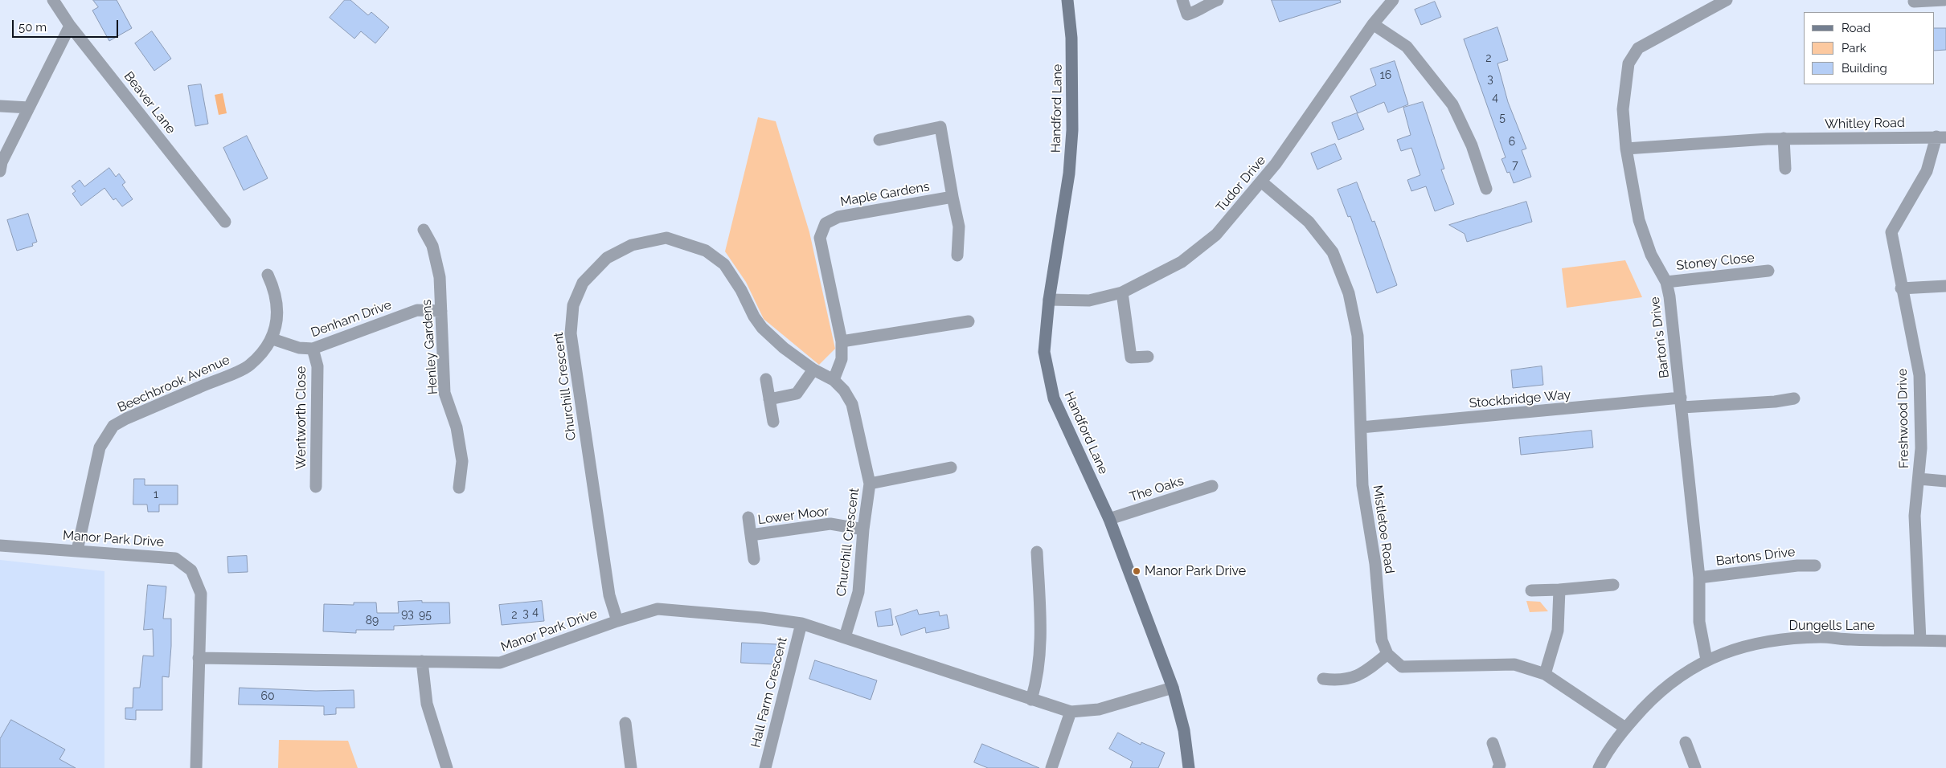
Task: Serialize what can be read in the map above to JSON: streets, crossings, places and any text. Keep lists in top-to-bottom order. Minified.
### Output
{"streets":{"street":["Beaver Lane","Handford Lane","Whitley Road","Tudor Drive","Maple Gardens","Stoney Close","Denham Drive","Barton's Drive","Henley Gardens","Beechbrook Avenue","Churchill Crescent","Stockbridge Way","Wentworth Close","Freshwood Drive","The Oaks","Lower Moor","Mistletoe Road","Manor Park Drive","Bartons Drive","Dungells Lane","Hall Farm Crescent"]},"crossings":[["Handford Lane","Tudor Drive"],["Handford Lane","The Oaks"],["Handford Lane","Manor Park Drive"],["Whitley Road","Barton's Drive"],["Whitley Road","Freshwood Drive"],["Tudor Drive","Mistletoe Road"],["Maple Gardens","Churchill Crescent"],["Stoney Close","Barton's Drive"],["Denham Drive","Henley Gardens"],["Denham Drive","Beechbrook Avenue"],["Denham Drive","Wentworth Close"],["Barton's Drive","Stockbridge Way"],["Barton's Drive","Bartons Drive"],["Barton's Drive","Dungells Lane"],["Beechbrook Avenue","Manor Park Drive"],["Churchill Crescent","Lower Moor"],["Churchill Crescent","Manor Park Drive"],["Stockbridge Way","Mistletoe Road"],["Freshwood Drive","Dungells Lane"],["Mistletoe Road","Dungells Lane"],["Manor Park Drive","Hall Farm Crescent"]],"places":["Manor Park Drive"],"house_numbers":["2","16","3","4","5","6","7","1","4","3","93","95","2","89","60"],"legend":["Road","Park","Building"],"scale_bar":"50 m"}
